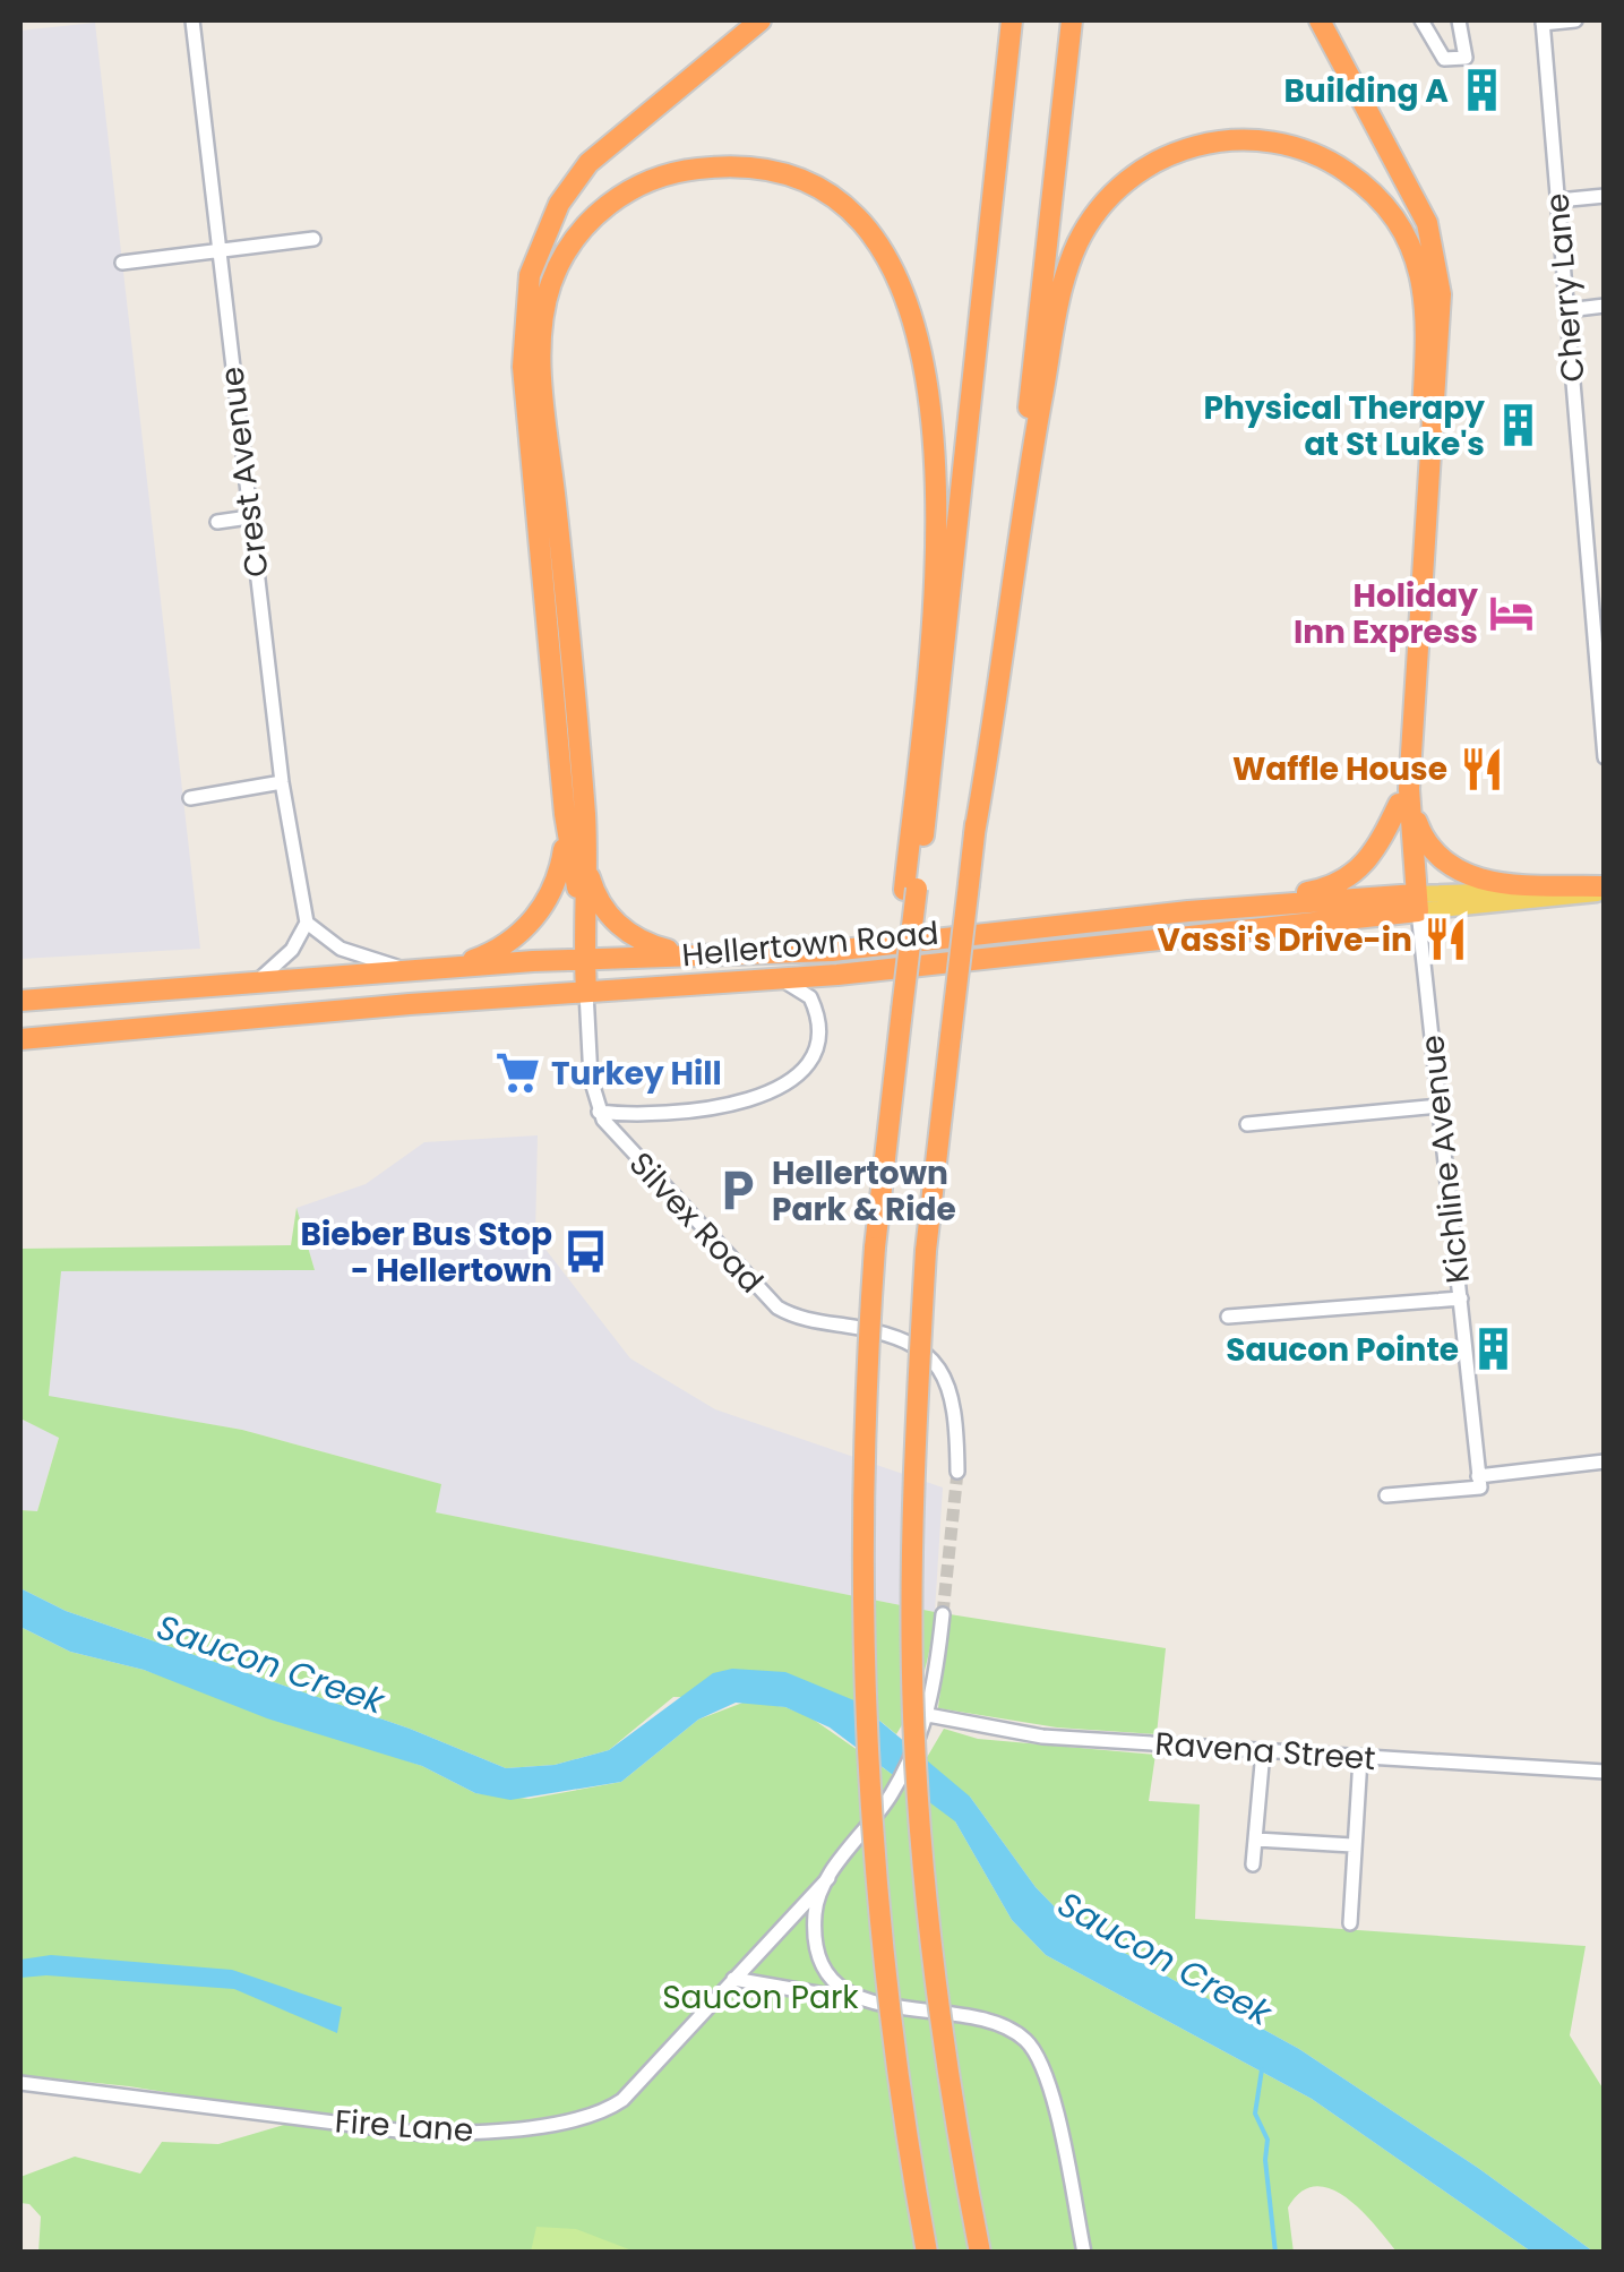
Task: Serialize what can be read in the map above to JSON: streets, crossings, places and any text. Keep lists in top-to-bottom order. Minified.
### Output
{"streets":{"highway":["Hellertown Road"],"street":["Cherry Lane","Crest Avenue","Kichline Avenue","Silvex Road","Ravena Street","Fire Lane"]},"crossings":[["Hellertown Road","Kichline Avenue"],["Hellertown Road","Silvex Road"]],"water":["Saucon Creek"],"parks":["Saucon Park"],"places":{"building":["Building A","Physical Therapy at St Luke's","Saucon Pointe"],"hotel":["Holiday Inn Express"],"restaurant":["Waffle House","Vassi's Drive-in"],"supermarket":["Turkey Hill"],"parking":["Hellertown Park & Ride"],"bus stop":["Bieber Bus Stop - Hellertown"]}}
